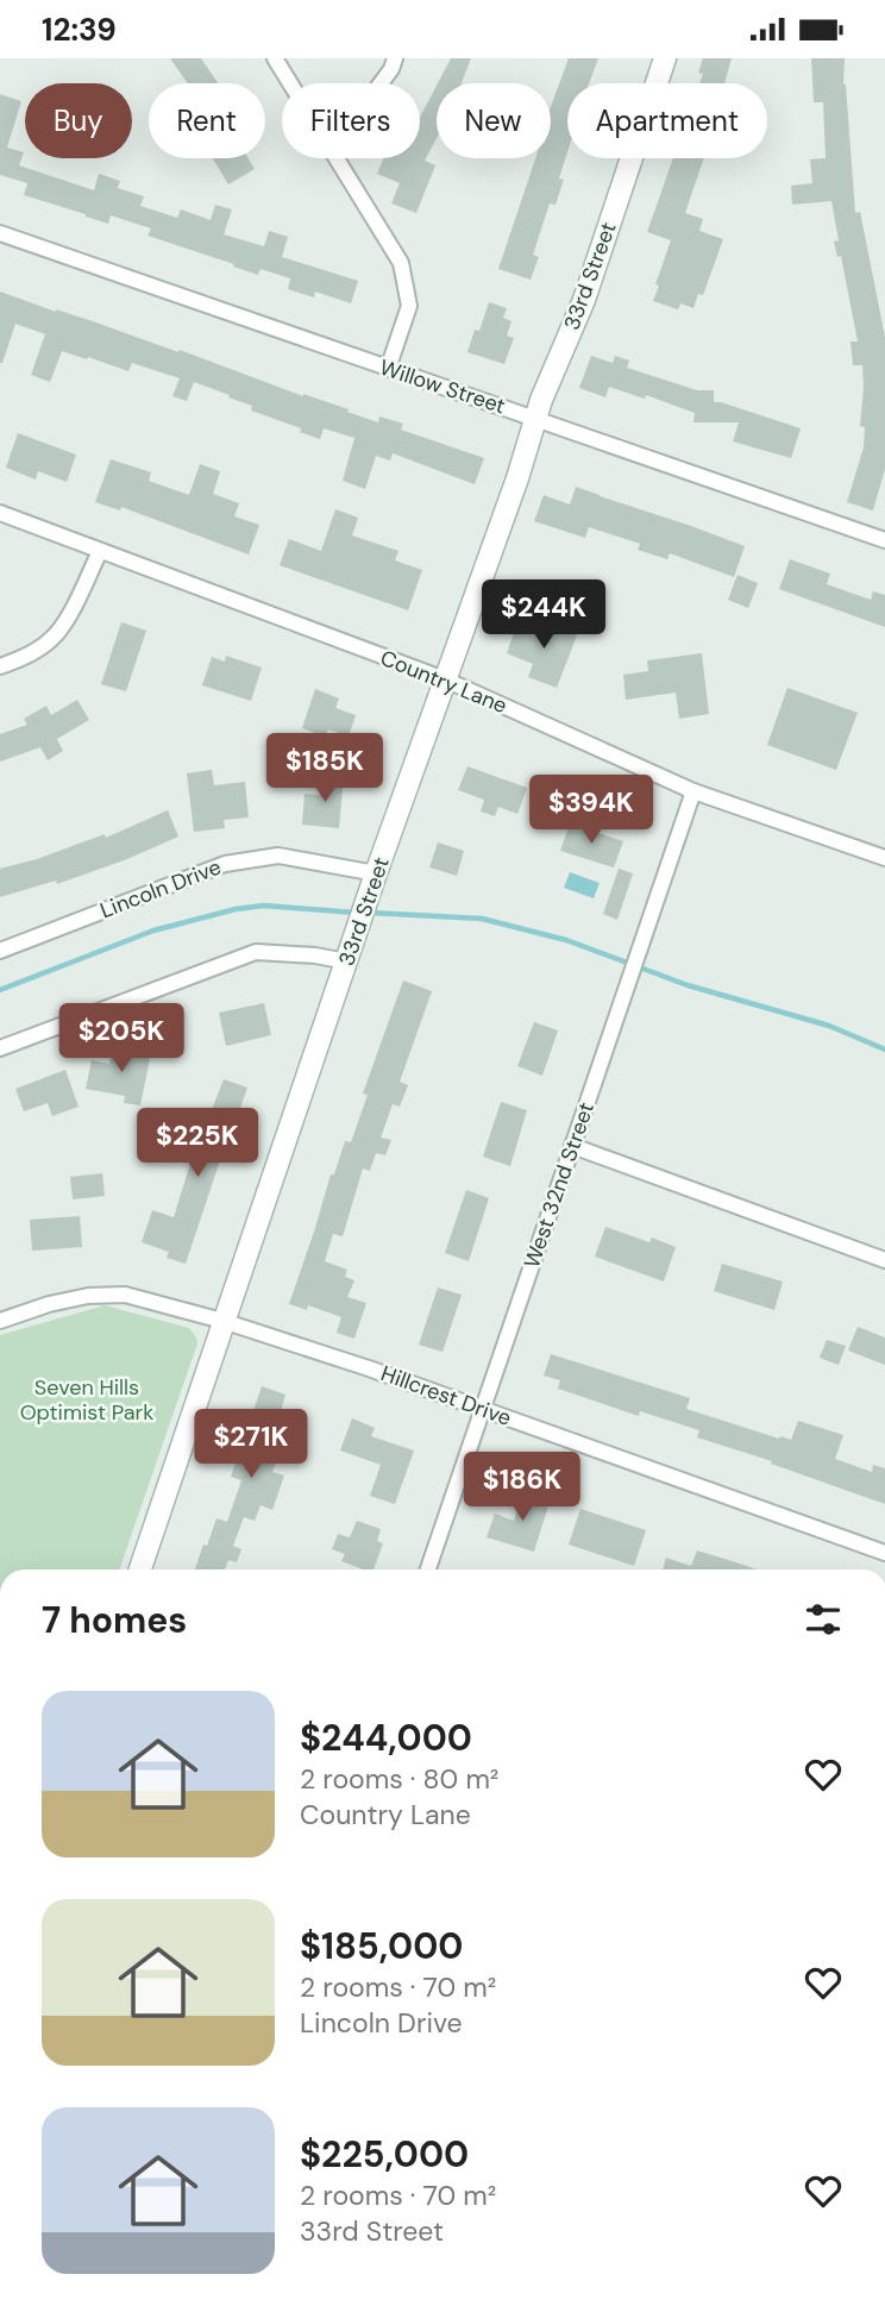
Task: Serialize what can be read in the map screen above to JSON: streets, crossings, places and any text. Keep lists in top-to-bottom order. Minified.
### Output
{"streets":{"street":["33rd Street","Willow Street","Country Lane","Lincoln Drive","West 32nd Street","Hillcrest Drive"]},"crossings":[["33rd Street","Willow Street"],["33rd Street","Country Lane"],["33rd Street","Lincoln Drive"],["33rd Street","Hillcrest Drive"],["Country Lane","West 32nd Street"],["West 32nd Street","Hillcrest Drive"]],"parks":["Seven Hills Optimist Park"],"page":{"status":"12:39","chip":["Buy","Rent","Filters","New","Apartment"],"price":["$244K","$185K","$394K","$205K","$225K","$271K","$186K"],"heading":"7 homes","list":[{"name":"$244,000","note":"2 rooms · 80 m² · Country Lane"},{"name":"$185,000","note":"2 rooms · 70 m² · Lincoln Drive"},{"name":"$225,000","note":"2 rooms · 70 m² · 33rd Street"}]}}
